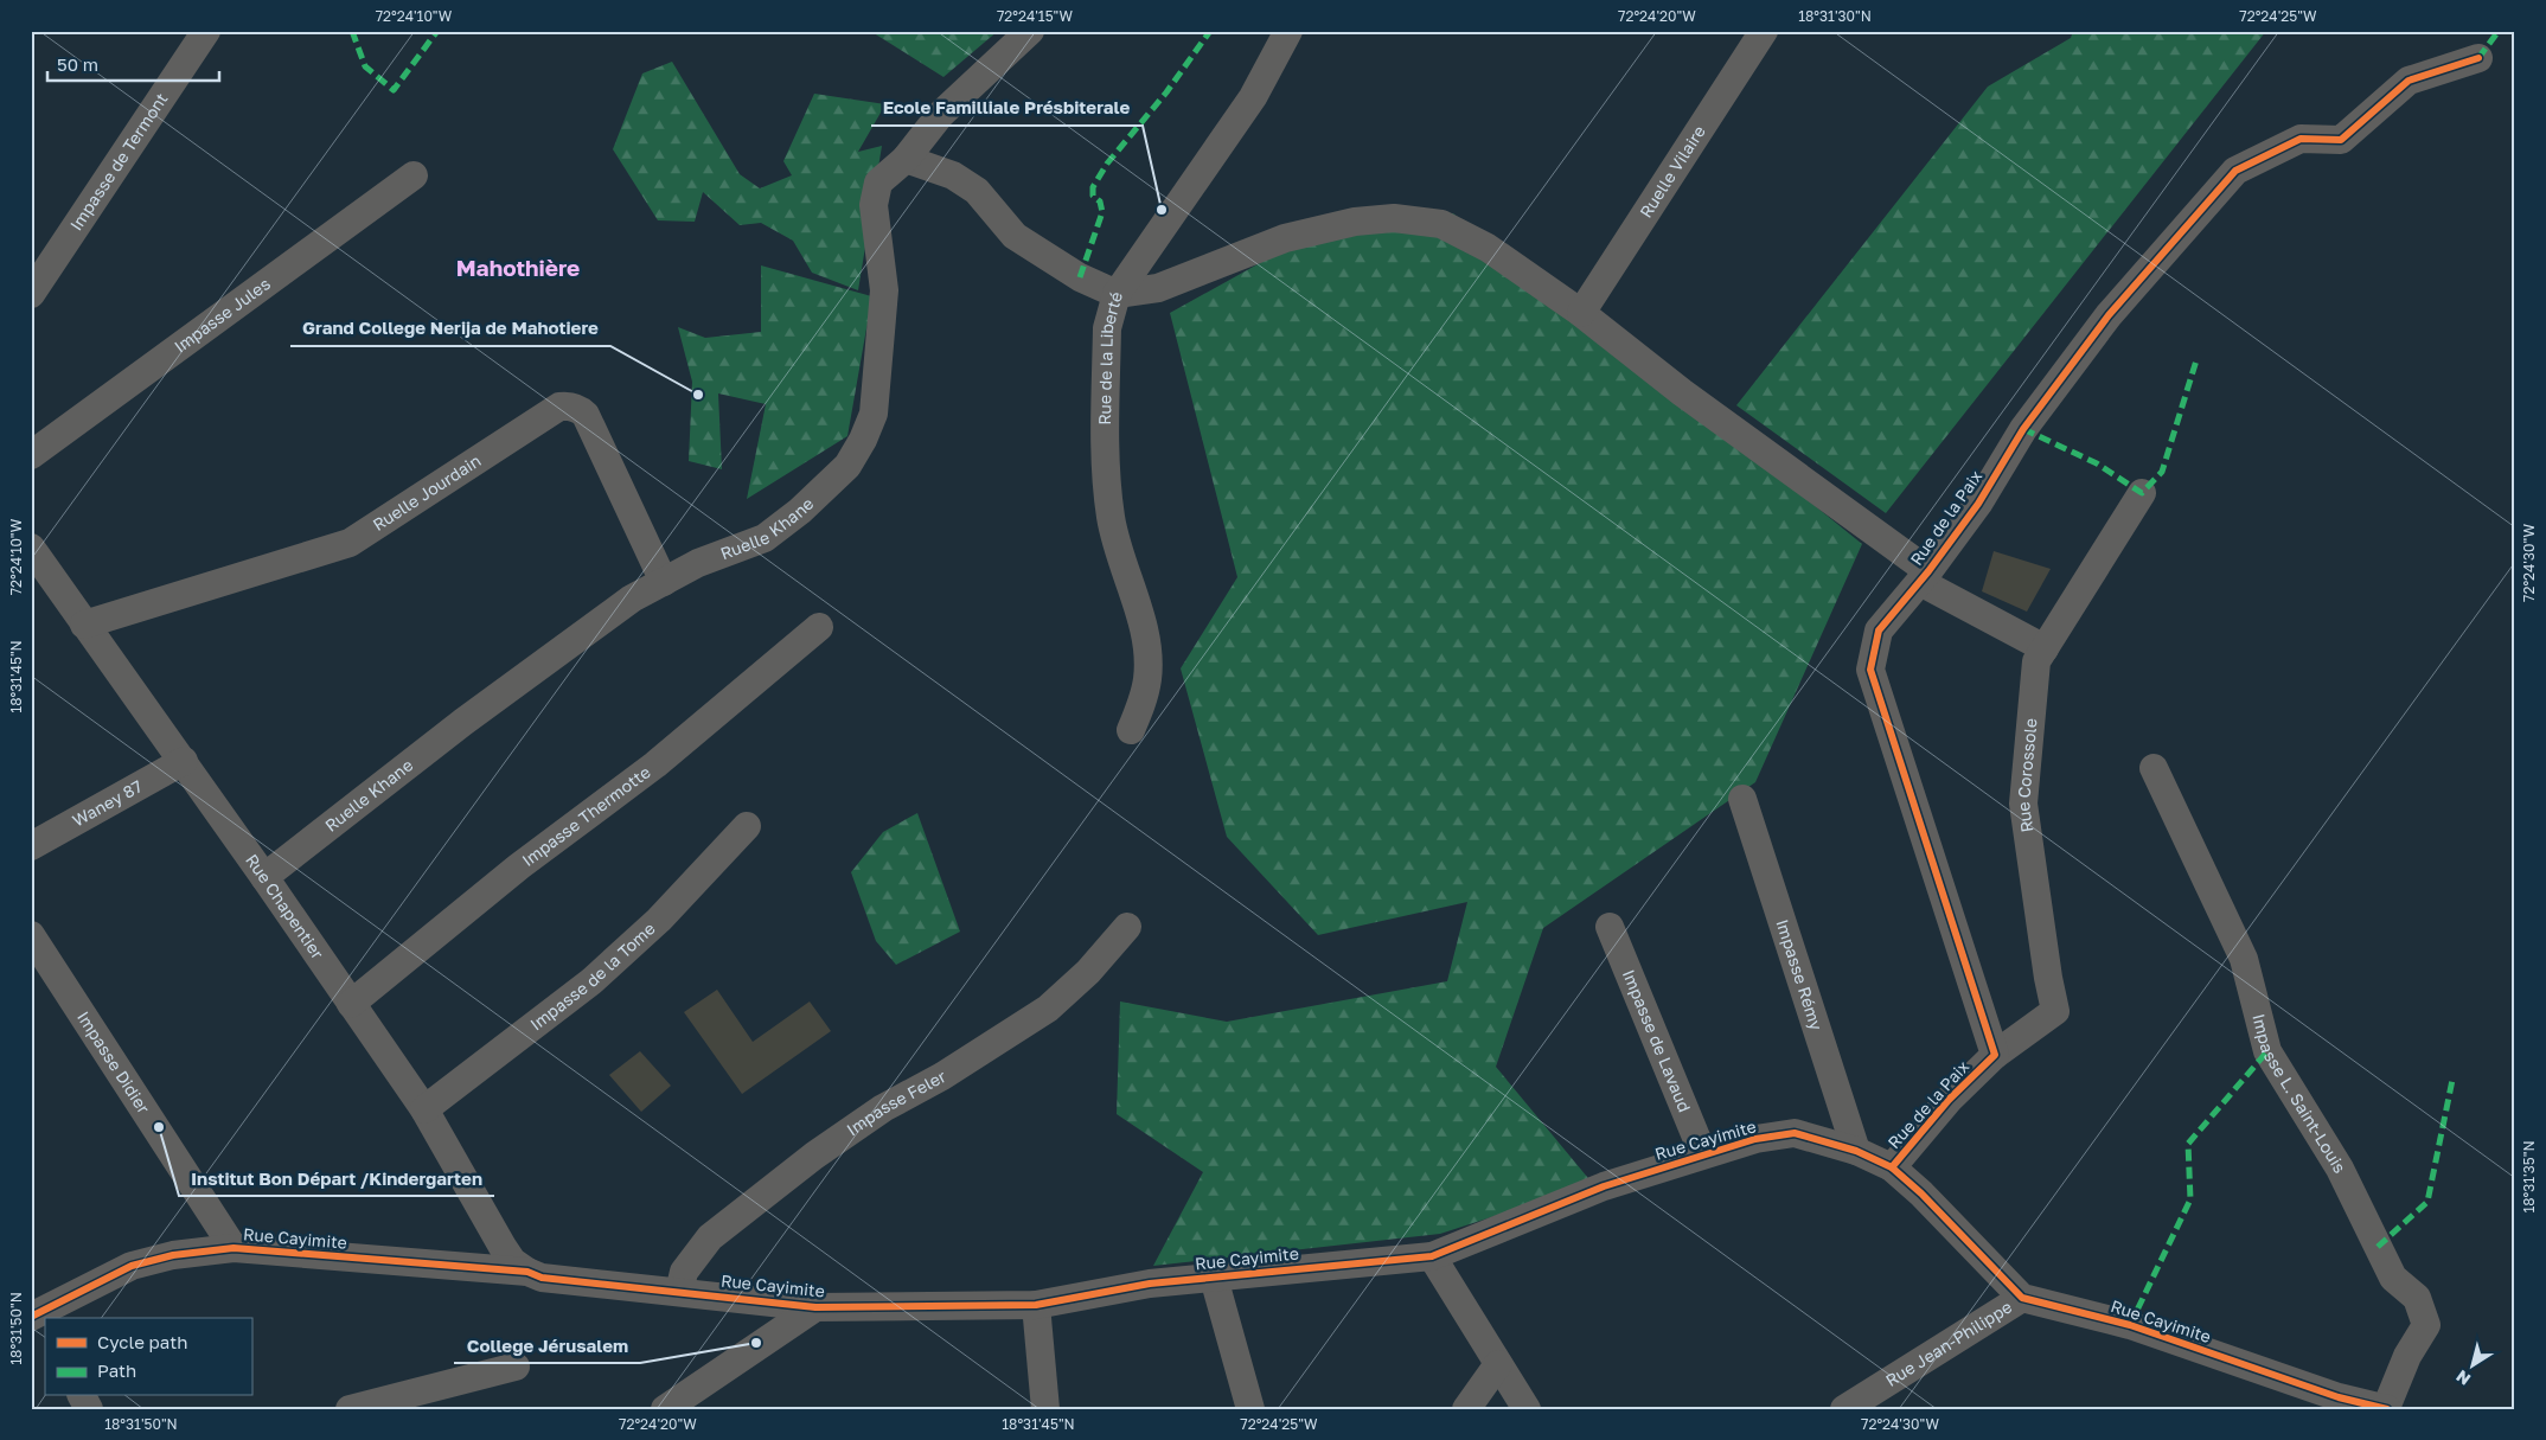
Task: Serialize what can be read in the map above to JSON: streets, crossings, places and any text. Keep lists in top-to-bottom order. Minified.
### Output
{"streets":{"street":["Impasse de Termont","Ruelle Vilaire","Impasse Jules","Rue de la Liberté","Ruelle Jourdain","Rue de la Paix","Ruelle Khane","Rue Corossole","Waney 87","Impasse Thermotte","Rue Chapentier","Impasse de la Tome","Impasse Rémy","Impasse de Lavaud","Impasse Didier","Impasse L. Saint-Louis","Impasse Feler","Rue Cayimite","Rue Jean-Philippe"]},"crossings":[["Ruelle Jourdain","Ruelle Khane"],["Ruelle Jourdain","Rue Chapentier"],["Rue de la Paix","Rue Corossole"],["Rue de la Paix","Rue Cayimite"],["Ruelle Khane","Rue Chapentier"],["Waney 87","Rue Chapentier"],["Impasse Thermotte","Rue Chapentier"],["Rue Chapentier","Impasse de la Tome"],["Rue Chapentier","Rue Cayimite"],["Impasse Rémy","Rue Cayimite"],["Impasse de Lavaud","Rue Cayimite"],["Impasse Didier","Rue Cayimite"],["Impasse L. Saint-Louis","Rue Cayimite"],["Impasse Feler","Rue Cayimite"],["Rue Cayimite","Rue Jean-Philippe"]],"districts":["Mahothière"],"places":["Ecole Familliale Présbiterale","Grand College Nerija de Mahotiere","Institut Bon Départ /Kindergarten","College Jérusalem"],"legend":["Cycle path","Path"],"scale_bar":"50 m","north":"bottom left","coordinates":["72°24'10\"W","72°24'15\"W","72°24'20\"W","18°31'30\"N","72°24'25\"W","72°24'30\"W","18°31'45\"N","18°31'35\"N","18°31'50\"N"]}
